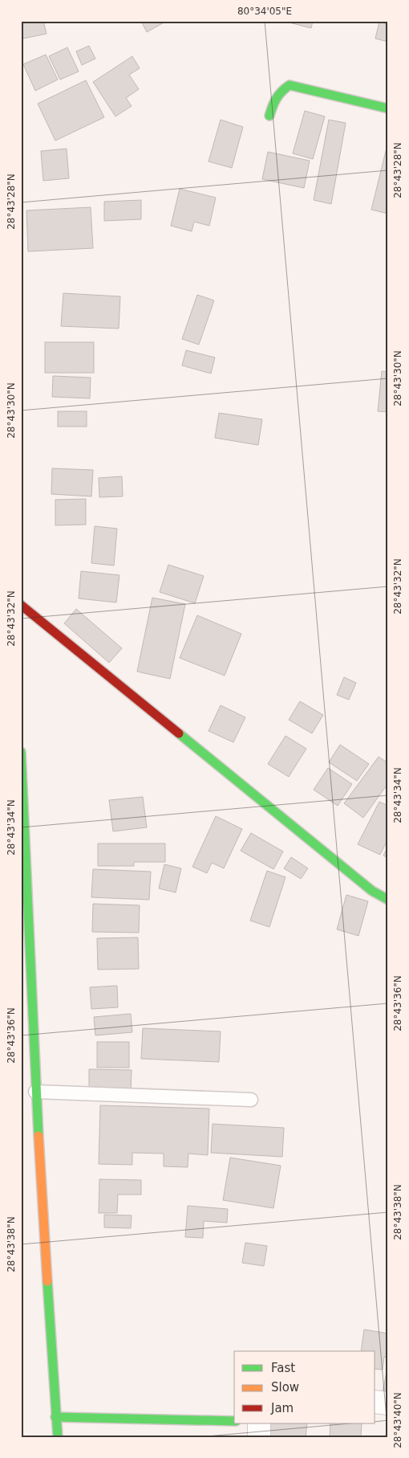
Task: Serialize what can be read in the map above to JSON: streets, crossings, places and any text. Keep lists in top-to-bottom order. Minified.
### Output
{"legend":["Fast","Slow","Jam"],"coordinates":["80°34'05\"E","28°43'28\"N","28°43'30\"N","28°43'32\"N","28°43'34\"N","28°43'36\"N","28°43'38\"N","28°43'40\"N"]}
